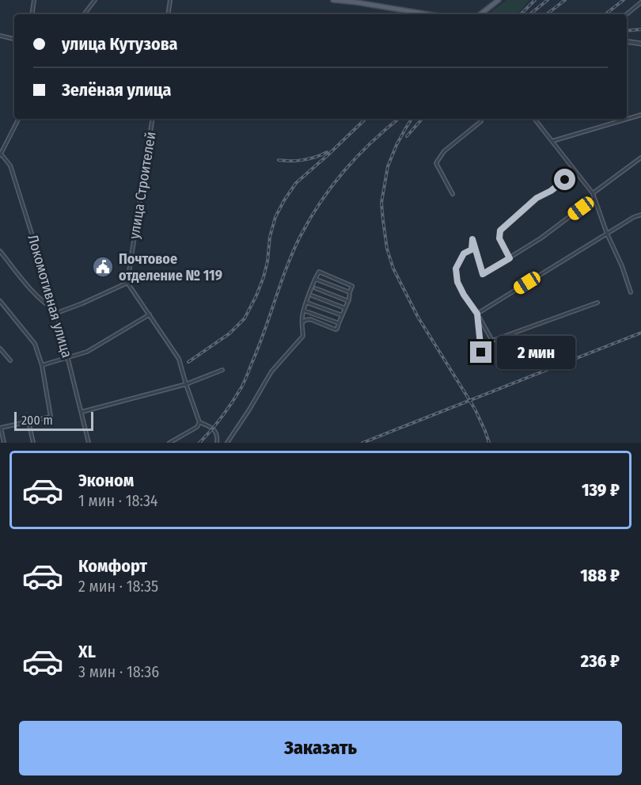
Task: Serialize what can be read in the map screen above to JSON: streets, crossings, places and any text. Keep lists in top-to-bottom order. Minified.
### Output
{"streets":{"street":["улица Строителей","Локомотивная улица"]},"places":{"public building":["Почтовое отделение № 119"]},"scale_bar":"200 m","page":{"banner":["улица Кутузова","Зелёная улица"],"bubble":"2 мин","scale":"200 m","list":[{"name":"Эконом","note":"1 мин · 18:34","value":"139 ₽"},{"name":"Комфорт","note":"2 мин · 18:35","value":"188 ₽"},{"name":"XL","note":"3 мин · 18:36","value":"236 ₽"}],"buttons":"Заказать"}}
